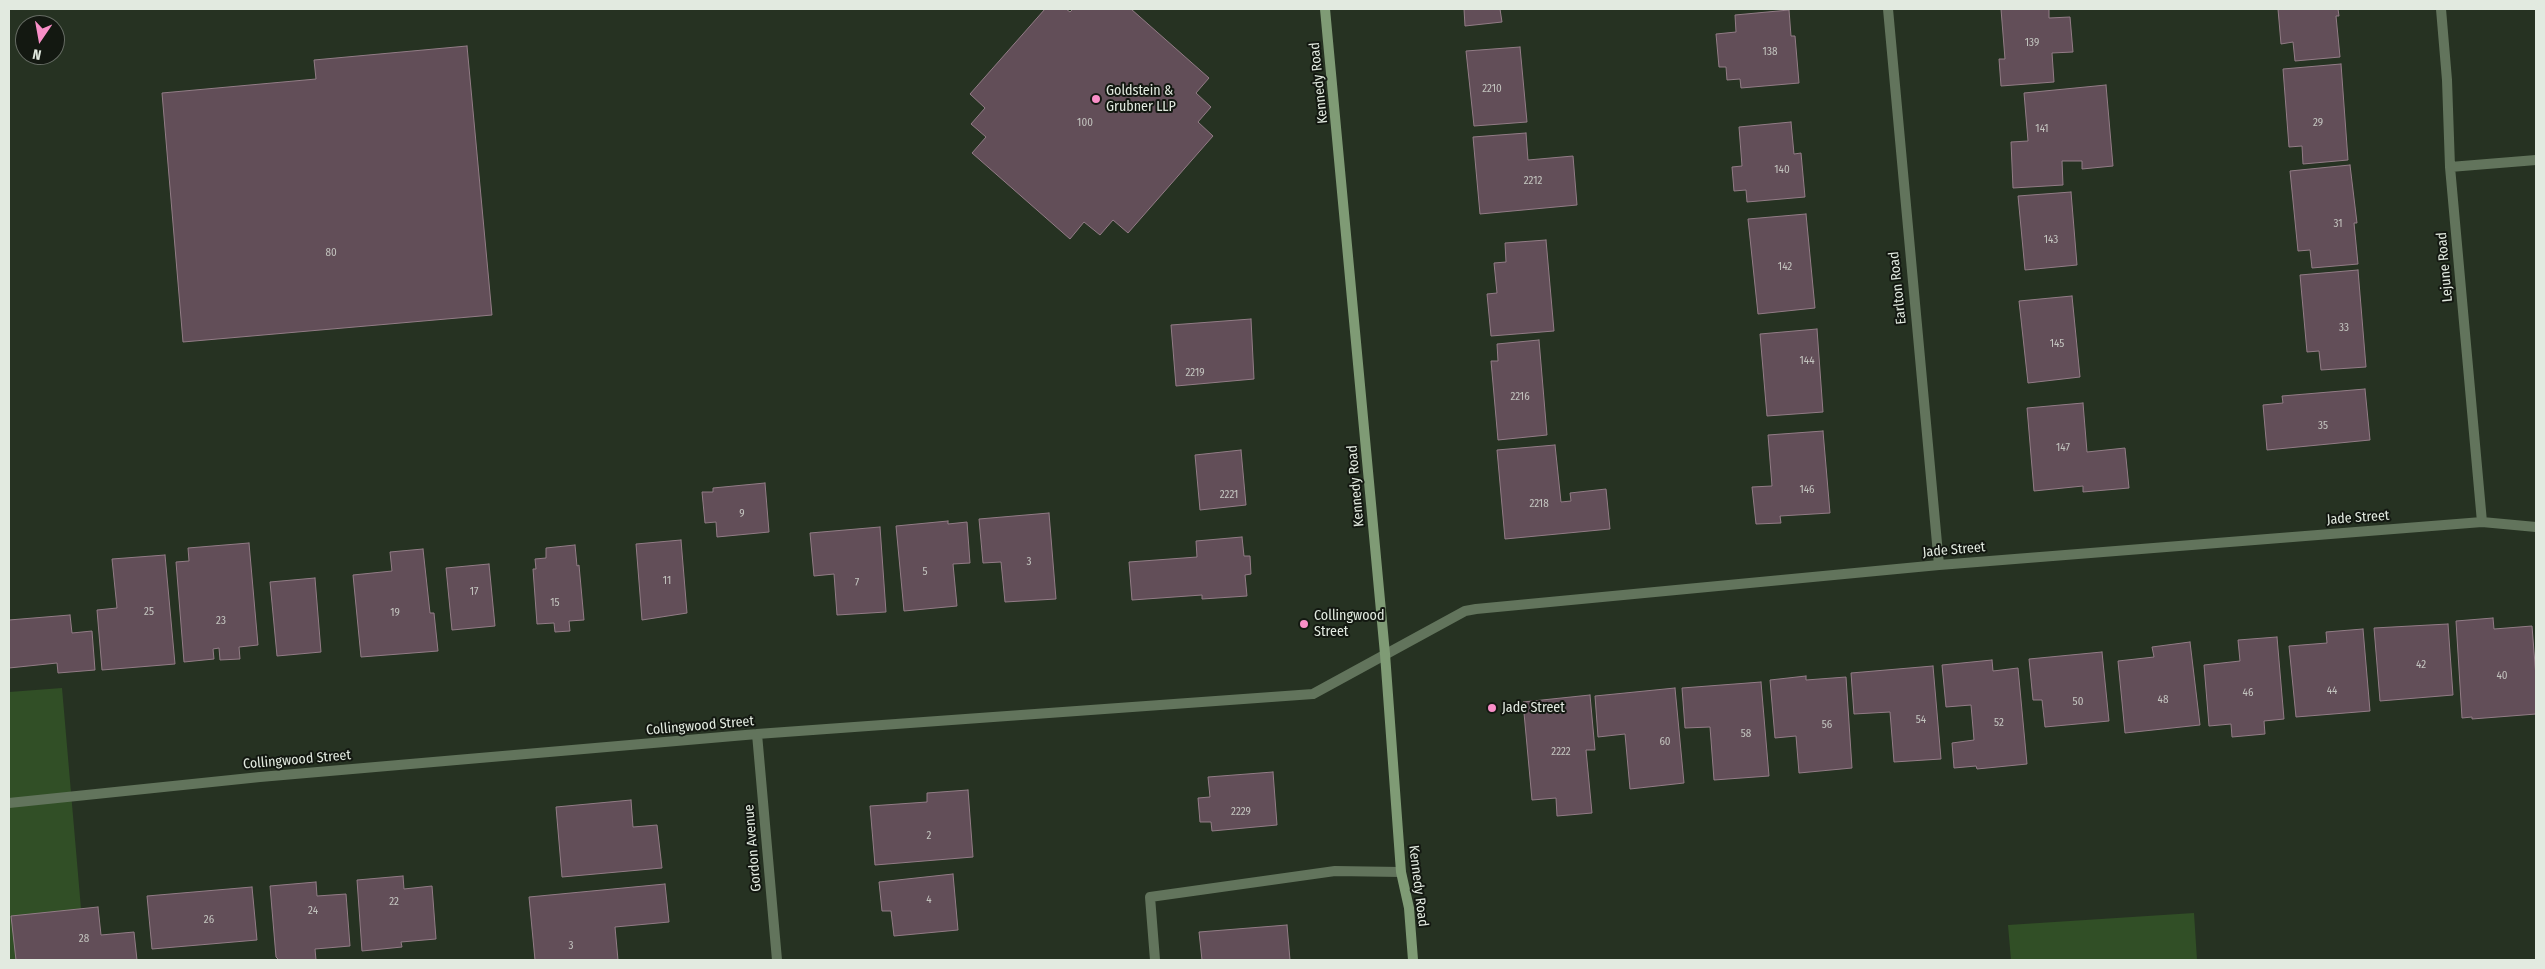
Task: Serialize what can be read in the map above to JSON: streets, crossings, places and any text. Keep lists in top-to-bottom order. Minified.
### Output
{"streets":{"main road":["Kennedy Road"],"street":["Lejune Road","Earlton Road","Jade Street","Collingwood Street","Gordon Avenue"]},"crossings":[["Kennedy Road","Jade Street"],["Kennedy Road","Collingwood Street"],["Lejune Road","Jade Street"],["Earlton Road","Jade Street"],["Jade Street","Collingwood Street"],["Collingwood Street","Gordon Avenue"]],"places":["Goldstein & Grubner LLP","Collingwood Street","Jade Street"],"house_numbers":["139","138","2210","100","29","141","140","2212","31","143","80","142","33","145","144","2219","2216","35","147","146","2221","2218","9","3","5","11","7","17","15","25","19","23","42","40","44","46","48","50","54","52","56","58","60","2222","2229","2","4","22","24","26","28","3"],"north":"bottom"}
